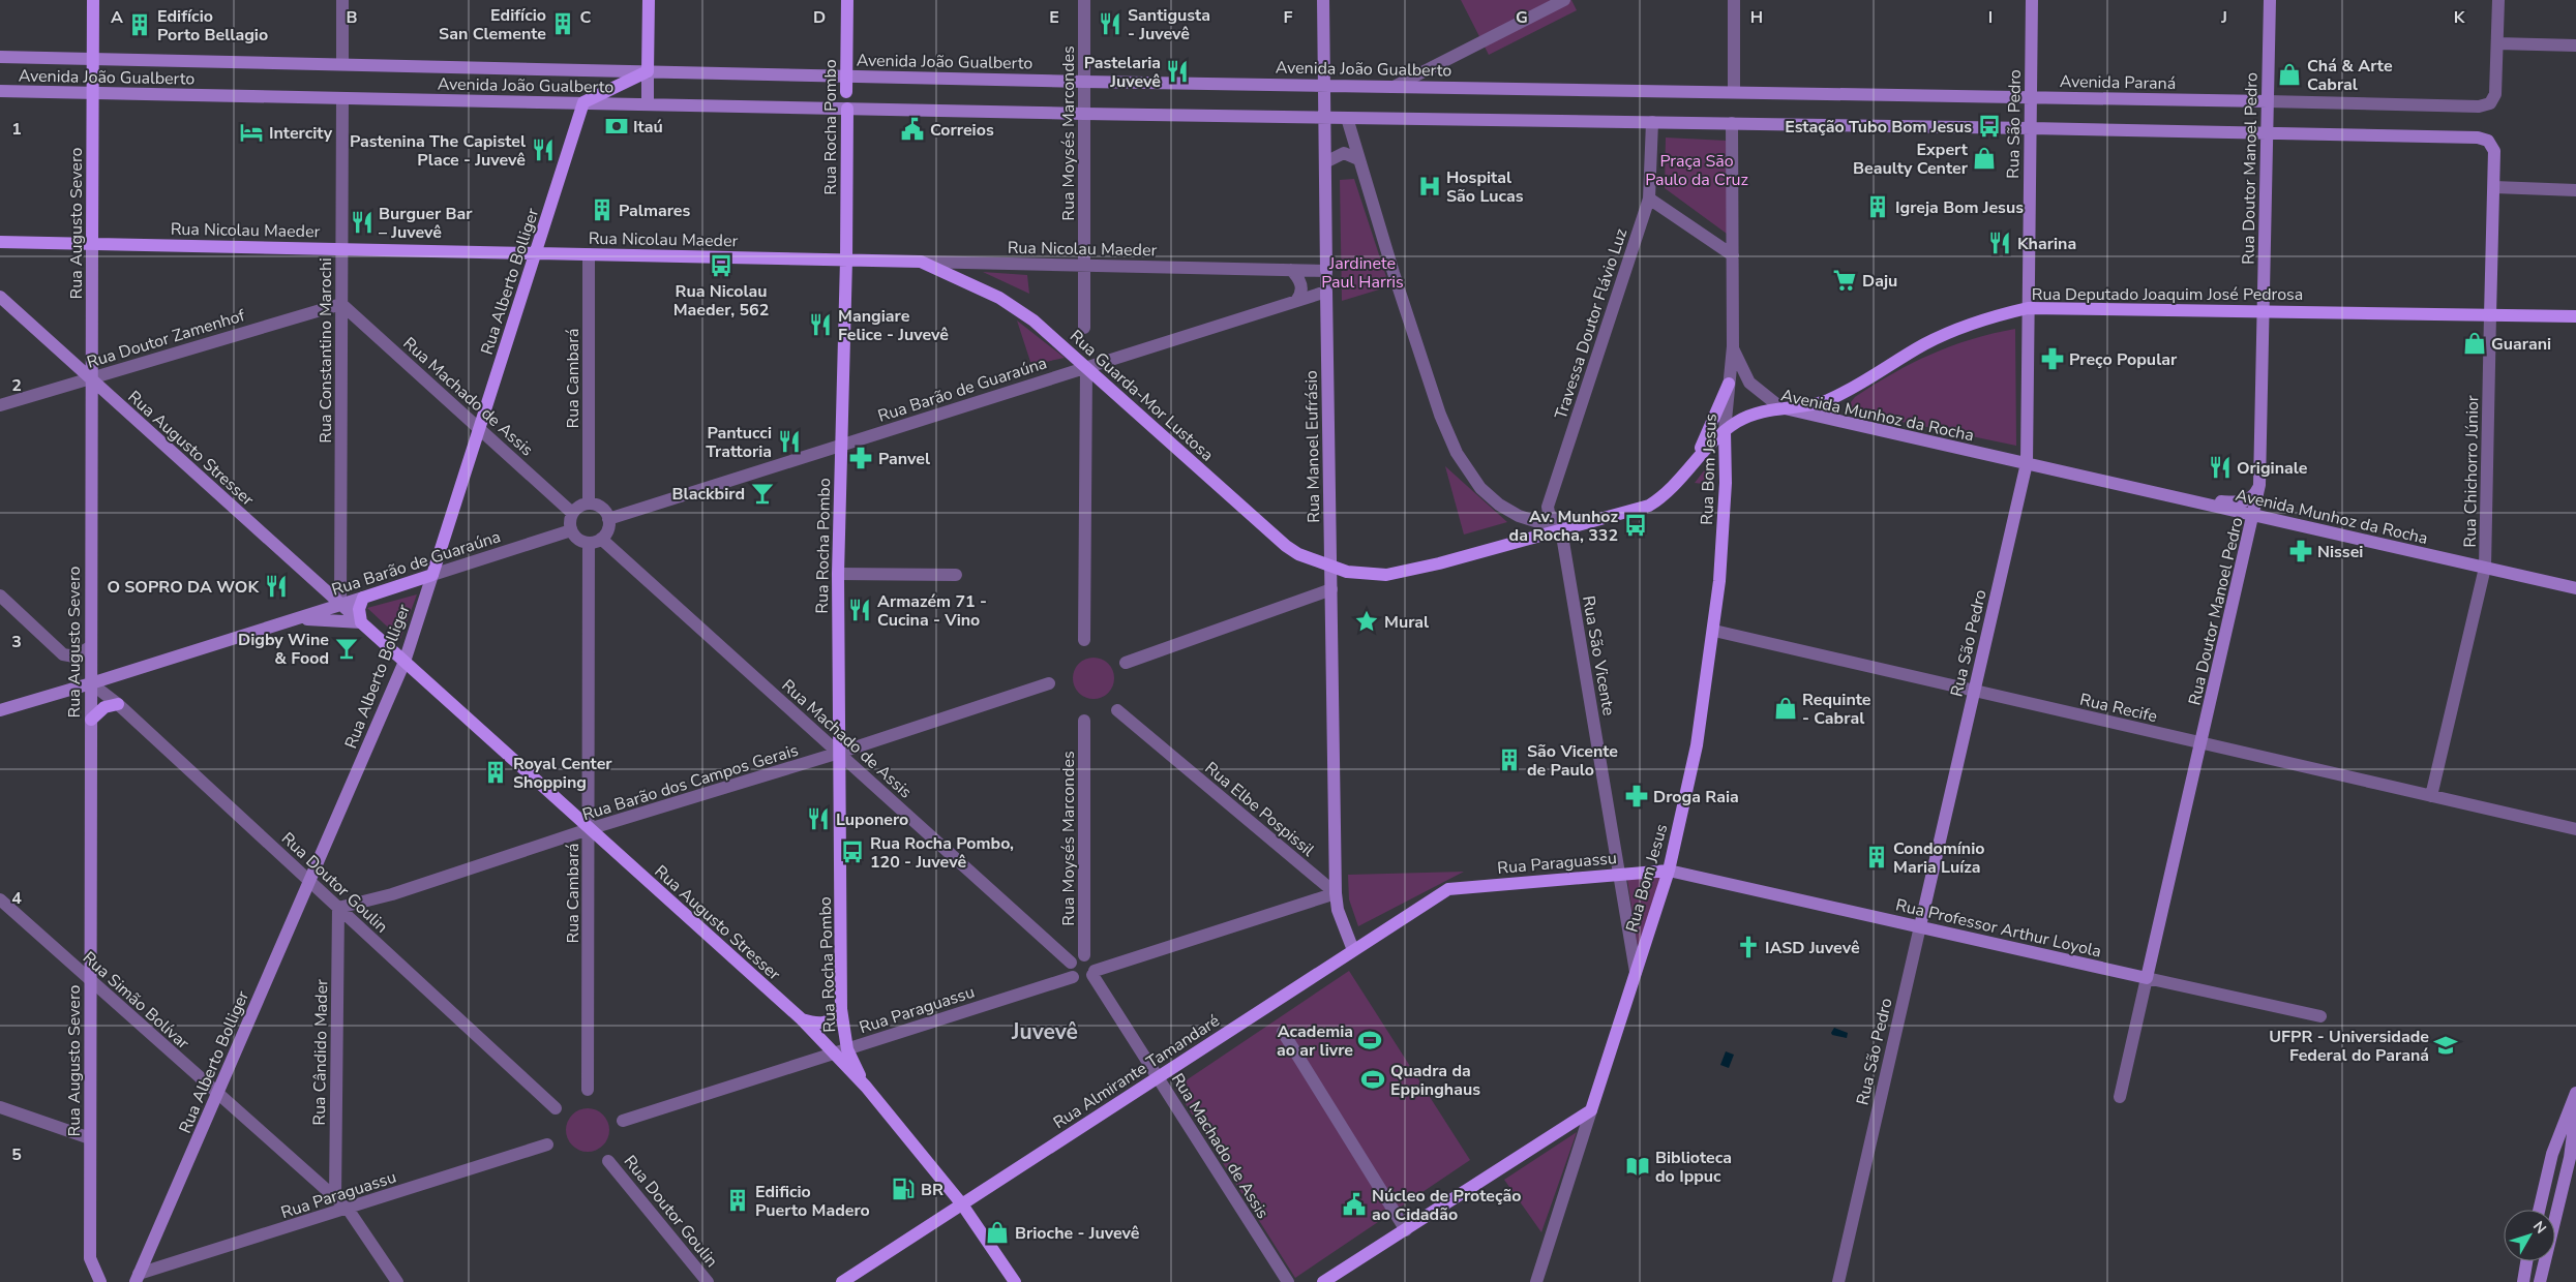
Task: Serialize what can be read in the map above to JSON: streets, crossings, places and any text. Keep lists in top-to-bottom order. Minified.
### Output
{"streets":{"main road":["Rua Rocha Pombo","Rua Augusto Severo","Rua Nicolau Maeder","Rua Alberto Bolliger","Rua Deputado Joaquim José Pedrosa","Rua Barão de Guaraúna","Rua Guarda-Mor Lustosa","Avenida Munhoz da Rocha","Rua Augusto Stresser","Rua Bom Jesus","Rua Paraguassu","Rua Almirante Tamandaré"],"street":["Avenida João Gualberto","Avenida Paraná","Rua São Pedro","Rua Moysés Marcondes","Rua Doutor Manoel Pedro","Travessa Doutor Flávio Luz","Rua Doutor Zamenhof","Rua Constantino Marochi","Rua Cambará","Rua Machado de Assis","Rua Manoel Eufrásio","Rua Chichorro Júnior","Rua São Vicente","Rua Recife","Rua Barão dos Campos Gerais","Rua Elbe Pospissil","Rua Doutor Goulin","Rua Professor Arthur Loyola","Rua Simão Bolívar","Rua Cândido Mader"]},"crossings":[["Avenida João Gualberto","Avenida Paraná"],["Avenida João Gualberto","Rua Rocha Pombo"],["Avenida João Gualberto","Rua Moysés Marcondes"],["Avenida João Gualberto","Rua Augusto Severo"],["Avenida João Gualberto","Rua Alberto Bolliger"],["Avenida João Gualberto","Travessa Doutor Flávio Luz"],["Avenida João Gualberto","Rua Constantino Marochi"],["Avenida João Gualberto","Rua Manoel Eufrásio"],["Avenida João Gualberto","Rua Bom Jesus"],["Avenida Paraná","Rua São Pedro"],["Avenida Paraná","Rua Doutor Manoel Pedro"],["Rua São Pedro","Rua Deputado Joaquim José Pedrosa"],["Rua São Pedro","Avenida Munhoz da Rocha"],["Rua São Pedro","Rua Recife"],["Rua São Pedro","Rua Professor Arthur Loyola"],["Rua Rocha Pombo","Rua Nicolau Maeder"],["Rua Rocha Pombo","Rua Barão de Guaraúna"],["Rua Rocha Pombo","Rua Machado de Assis"],["Rua Rocha Pombo","Rua Augusto Stresser"],["Rua Rocha Pombo","Rua Barão dos Campos Gerais"],["Rua Rocha Pombo","Rua Paraguassu"],["Rua Moysés Marcondes","Rua Nicolau Maeder"],["Rua Moysés Marcondes","Rua Machado de Assis"],["Rua Moysés Marcondes","Rua Paraguassu"],["Rua Doutor Manoel Pedro","Rua Deputado Joaquim José Pedrosa"],["Rua Doutor Manoel Pedro","Avenida Munhoz da Rocha"],["Rua Doutor Manoel Pedro","Rua Chichorro Júnior"],["Rua Doutor Manoel Pedro","Rua Recife"],["Rua Doutor Manoel Pedro","Rua Professor Arthur Loyola"],["Rua Augusto Severo","Rua Nicolau Maeder"],["Rua Augusto Severo","Rua Doutor Zamenhof"],["Rua Augusto Severo","Rua Barão de Guaraúna"],["Rua Augusto Severo","Rua Augusto Stresser"],["Rua Augusto Severo","Rua Doutor Goulin"],["Rua Augusto Severo","Rua Simão Bolívar"],["Rua Nicolau Maeder","Rua Alberto Bolliger"],["Rua Nicolau Maeder","Rua Constantino Marochi"],["Rua Nicolau Maeder","Rua Cambará"],["Rua Nicolau Maeder","Rua Guarda-Mor Lustosa"],["Rua Nicolau Maeder","Rua Manoel Eufrásio"],["Rua Alberto Bolliger","Rua Barão de Guaraúna"],["Rua Alberto Bolliger","Rua Machado de Assis"],["Rua Alberto Bolliger","Rua Augusto Stresser"],["Rua Alberto Bolliger","Rua Paraguassu"],["Rua Alberto Bolliger","Rua Doutor Goulin"],["Rua Alberto Bolliger","Rua Simão Bolívar"],["Rua Deputado Joaquim José Pedrosa","Avenida Munhoz da Rocha"],["Rua Deputado Joaquim José Pedrosa","Rua Bom Jesus"],["Rua Deputado Joaquim José Pedrosa","Rua Chichorro Júnior"],["Travessa Doutor Flávio Luz","Avenida Munhoz da Rocha"],["Travessa Doutor Flávio Luz","Rua São Vicente"],["Rua Doutor Zamenhof","Rua Constantino Marochi"],["Rua Doutor Zamenhof","Rua Machado de Assis"],["Rua Doutor Zamenhof","Rua Augusto Stresser"],["Rua Constantino Marochi","Rua Barão de Guaraúna"],["Rua Constantino Marochi","Rua Machado de Assis"],["Rua Constantino Marochi","Rua Augusto Stresser"],["Rua Cambará","Rua Barão de Guaraúna"],["Rua Cambará","Rua Machado de Assis"],["Rua Cambará","Rua Augusto Stresser"],["Rua Cambará","Rua Barão dos Campos Gerais"],["Rua Barão de Guaraúna","Rua Guarda-Mor Lustosa"],["Rua Barão de Guaraúna","Rua Machado de Assis"],["Rua Barão de Guaraúna","Rua Manoel Eufrásio"],["Rua Barão de Guaraúna","Rua Augusto Stresser"],["Rua Barão de Guaraúna","Rua Doutor Goulin"],["Rua Guarda-Mor Lustosa","Rua Manoel Eufrásio"],["Rua Machado de Assis","Rua Barão dos Campos Gerais"],["Rua Machado de Assis","Rua Paraguassu"],["Rua Machado de Assis","Rua Almirante Tamandaré"],["Avenida Munhoz da Rocha","Rua Bom Jesus"],["Avenida Munhoz da Rocha","Rua Chichorro Júnior"],["Avenida Munhoz da Rocha","Rua São Vicente"],["Rua Manoel Eufrásio","Rua Elbe Pospissil"],["Rua Augusto Stresser","Rua Barão dos Campos Gerais"],["Rua Augusto Stresser","Rua Paraguassu"],["Rua Augusto Stresser","Rua Almirante Tamandaré"],["Rua Bom Jesus","Rua São Vicente"],["Rua Bom Jesus","Rua Recife"],["Rua Bom Jesus","Rua Paraguassu"],["Rua Bom Jesus","Rua Professor Arthur Loyola"],["Rua Chichorro Júnior","Rua Recife"],["Rua São Vicente","Rua Paraguassu"],["Rua Barão dos Campos Gerais","Rua Doutor Goulin"],["Rua Barão dos Campos Gerais","Rua Cândido Mader"],["Rua Paraguassu","Rua Professor Arthur Loyola"],["Rua Paraguassu","Rua Simão Bolívar"],["Rua Paraguassu","Rua Almirante Tamandaré"],["Rua Doutor Goulin","Rua Cândido Mader"],["Rua Simão Bolívar","Rua Cândido Mader"]],"districts":["Juvevê"],"parks":["Praça São Paulo da Cruz","Jardinete Paul Harris"],"places":{"building":["Edifício San Clemente","Edifício Porto Bellagio","Igreja Bom Jesus","Palmares","São Vicente de Paulo","Royal Center Shopping","Condomínio Maria Luíza","Edificio Puerto Madero"],"restaurant":["Santigusta - Juvevê","Pastelaria Juvevê","Pastenina The Capistel Place - Juvevê","Burguer Bar – Juvevê","Kharina","Mangiare Felice - Juvevê","Pantucci Trattoria","Originale","O SOPRO DA WOK","Armazém 71 - Cucina - Vino","Luponero"],"shop":["Chá & Arte Cabral","Expert Beaulty Center","Guarani","Requinte - Cabral","Brioche - Juvevê"],"bank":["Itaú"],"bus stop":["Estação Tubo Bom Jesus","Rua Nicolau Maeder, 562","Av. Munhoz da Rocha, 332","Rua Rocha Pombo, 120 - Juvevê"],"public building":["Correios","Núcleo de Proteção ao Cidadão"],"hotel":["Intercity"],"hospital":["Hospital São Lucas"],"supermarket":["Daju"],"pharmacy":["Preço Popular","Panvel","Nissei","Droga Raia"],"bar":["Blackbird","Digby Wine & Food"],"place":["Mural"],"church":["IASD Juvevê"],"sports":["Academia ao ar livre","Quadra da Eppinghaus"],"school or university":["UFPR - Universidade Federal do Paraná"],"library":["Biblioteca do Ippuc"],"fuel station":["BR"]},"north":"top right","grid":{"columns":["A","B","C","D","E","F","G","H","I","J","K"],"rows":["1","2","3","4","5"]}}
